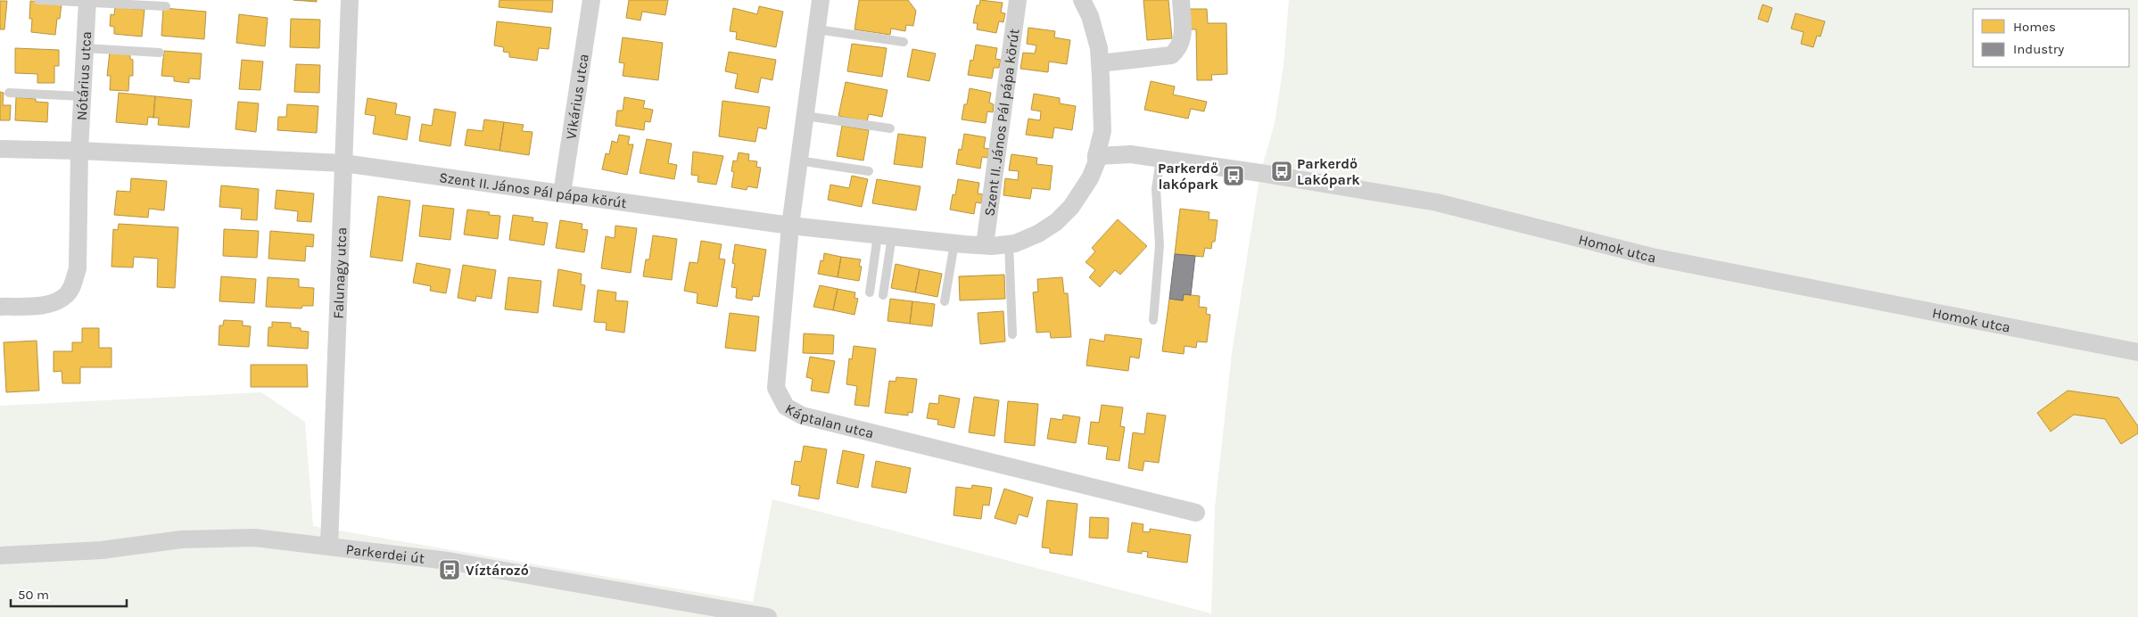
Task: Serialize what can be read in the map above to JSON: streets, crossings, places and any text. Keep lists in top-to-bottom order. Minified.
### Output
{"streets":{"street":["Nótárius utca","Vikárius utca","Szent II. János Pál pápa körút","Homok utca","Falunagy utca","Káptalan utca","Parkerdei út"]},"crossings":[["Nótárius utca","Szent II. János Pál pápa körút"],["Vikárius utca","Szent II. János Pál pápa körút"],["Szent II. János Pál pápa körút","Homok utca"],["Szent II. János Pál pápa körút","Falunagy utca"],["Szent II. János Pál pápa körút","Káptalan utca"],["Falunagy utca","Parkerdei út"]],"places":{"bus stop":["Parkerdő Lakópark","Parkerdő lakópark","Víztározó"]},"legend":["Homes","Industry"],"scale_bar":"50 m"}
